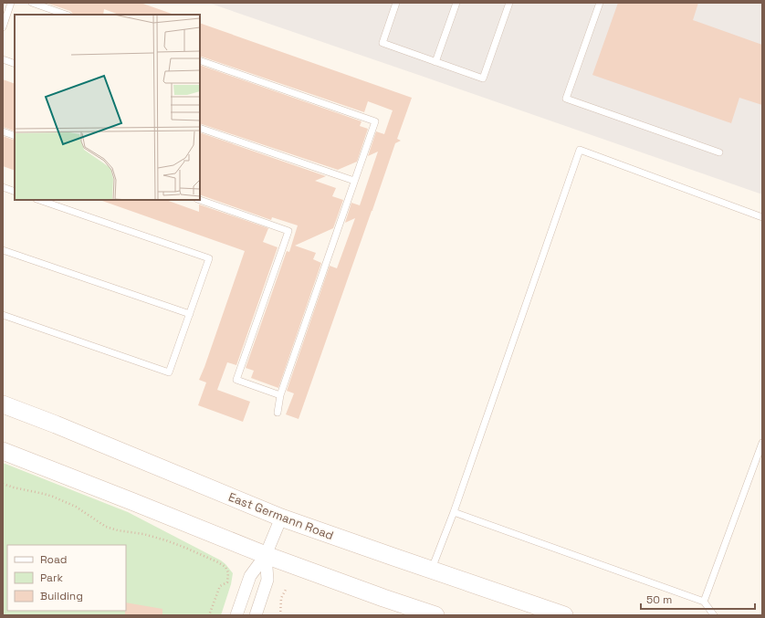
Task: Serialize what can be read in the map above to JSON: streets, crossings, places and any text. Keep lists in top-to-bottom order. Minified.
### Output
{"streets":{"main road":["East Germann Road"]},"legend":["Road","Park","Building"],"scale_bar":"50 m"}
